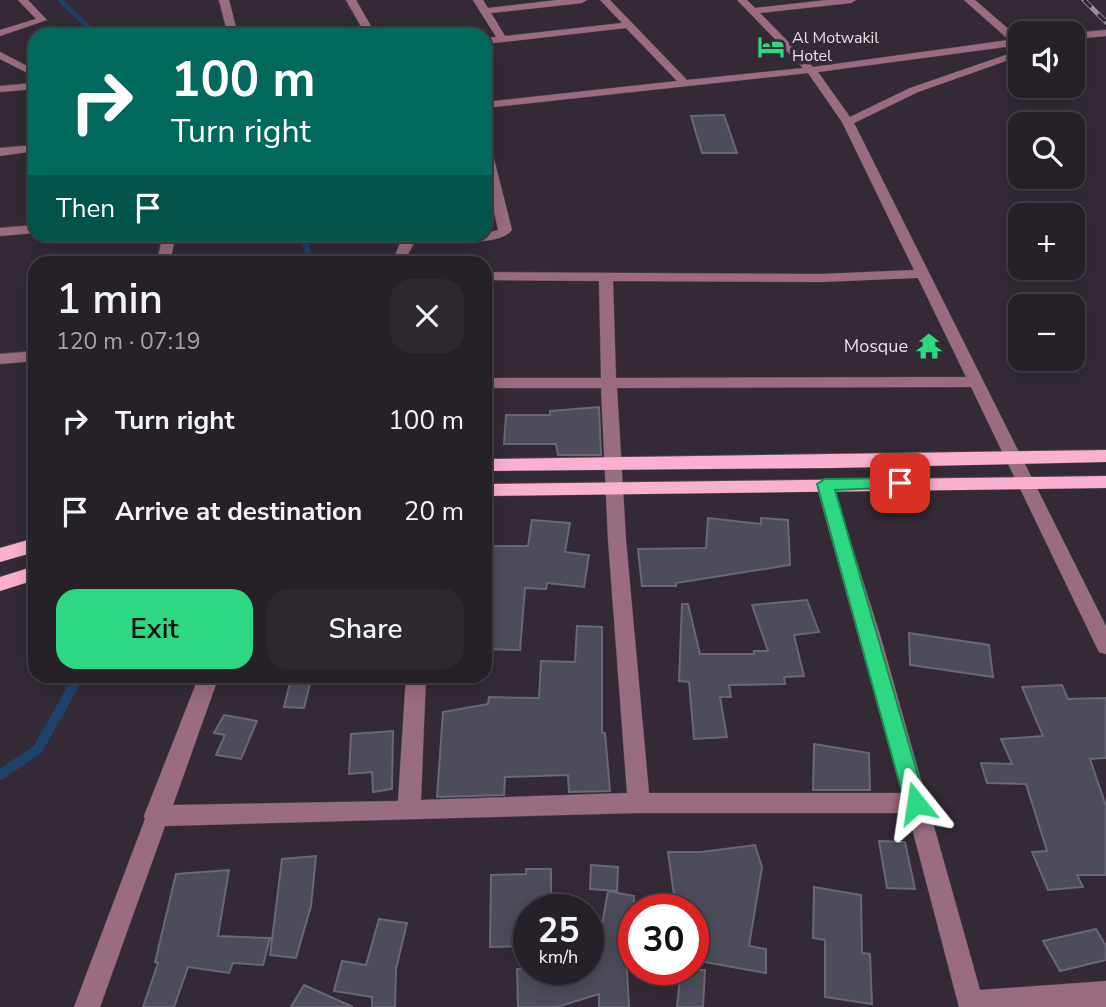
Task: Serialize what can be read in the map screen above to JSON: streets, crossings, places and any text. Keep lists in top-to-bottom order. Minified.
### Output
{"places":{"hotel":["Al Motwakil Hotel"],"temple":["Mosque"]},"page":{"map_buttons":["+","−"],"turn":["100 m","Turn right"],"then":"Then","heading":["1 min","120 m · 07:19"],"list":[{"name":"Turn right","value":"100 m"},{"name":"Arrive at destination","value":"20 m"}],"buttons":["Exit","Share"],"speed":"25 km/h","limit":"30"}}
